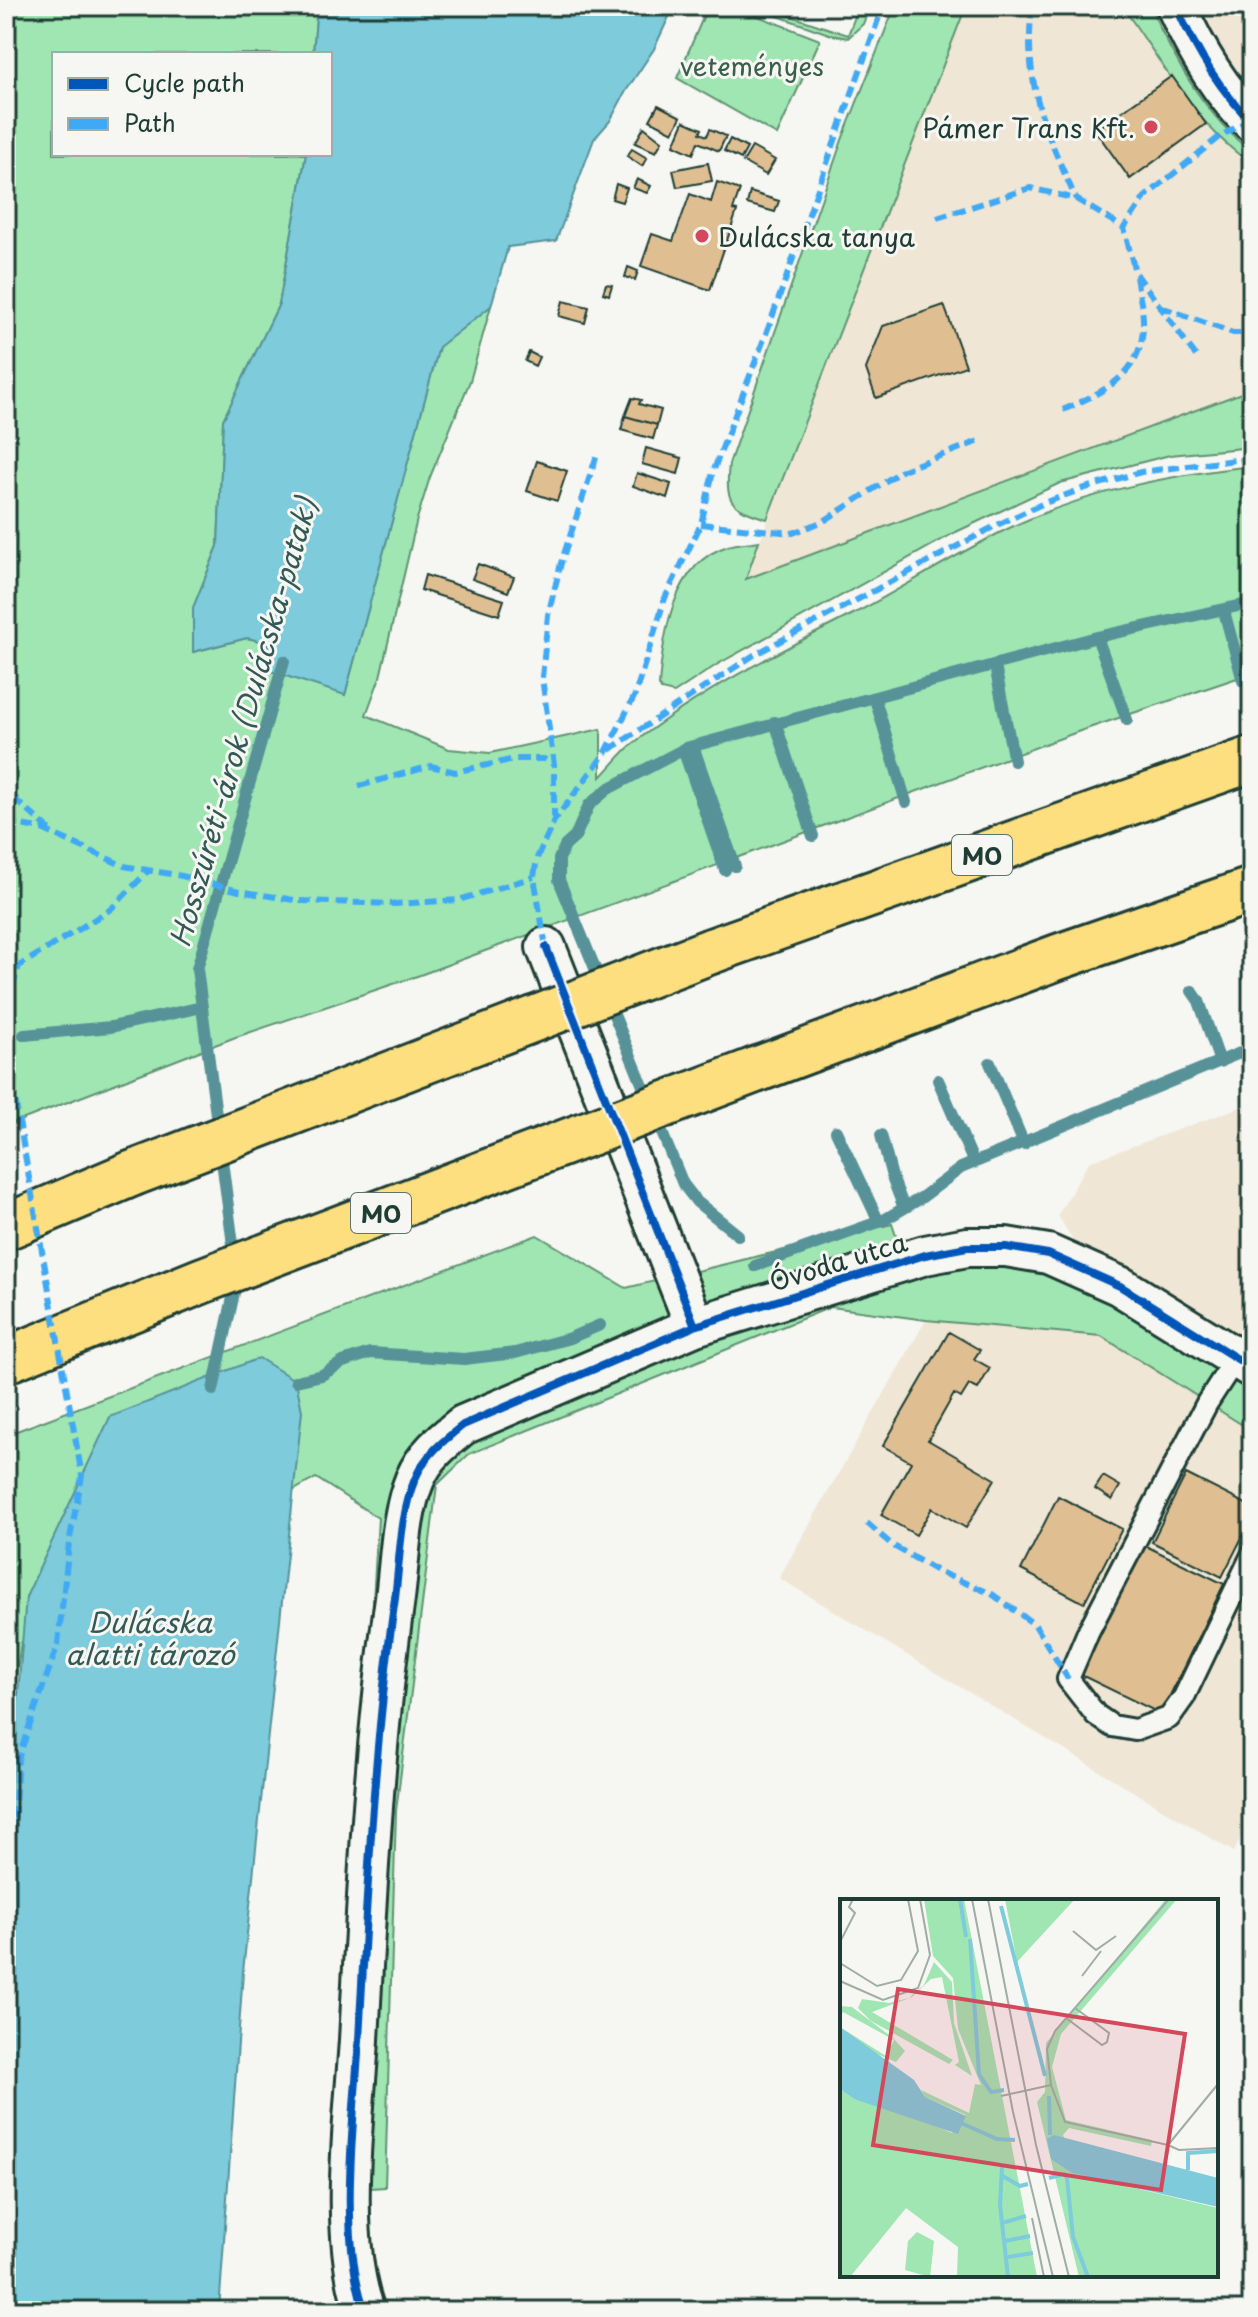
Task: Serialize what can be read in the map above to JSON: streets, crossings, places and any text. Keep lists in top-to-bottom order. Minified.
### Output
{"streets":{"highway":["M0"],"street":["Óvoda utca"]},"water":["Hosszúréti-árok (Dulácska-patak)","Dulácska alatti tározó"],"parks":["veteményes"],"places":["Pámer Trans Kft.","Dulácska tanya"],"legend":["Cycle path","Path"]}
